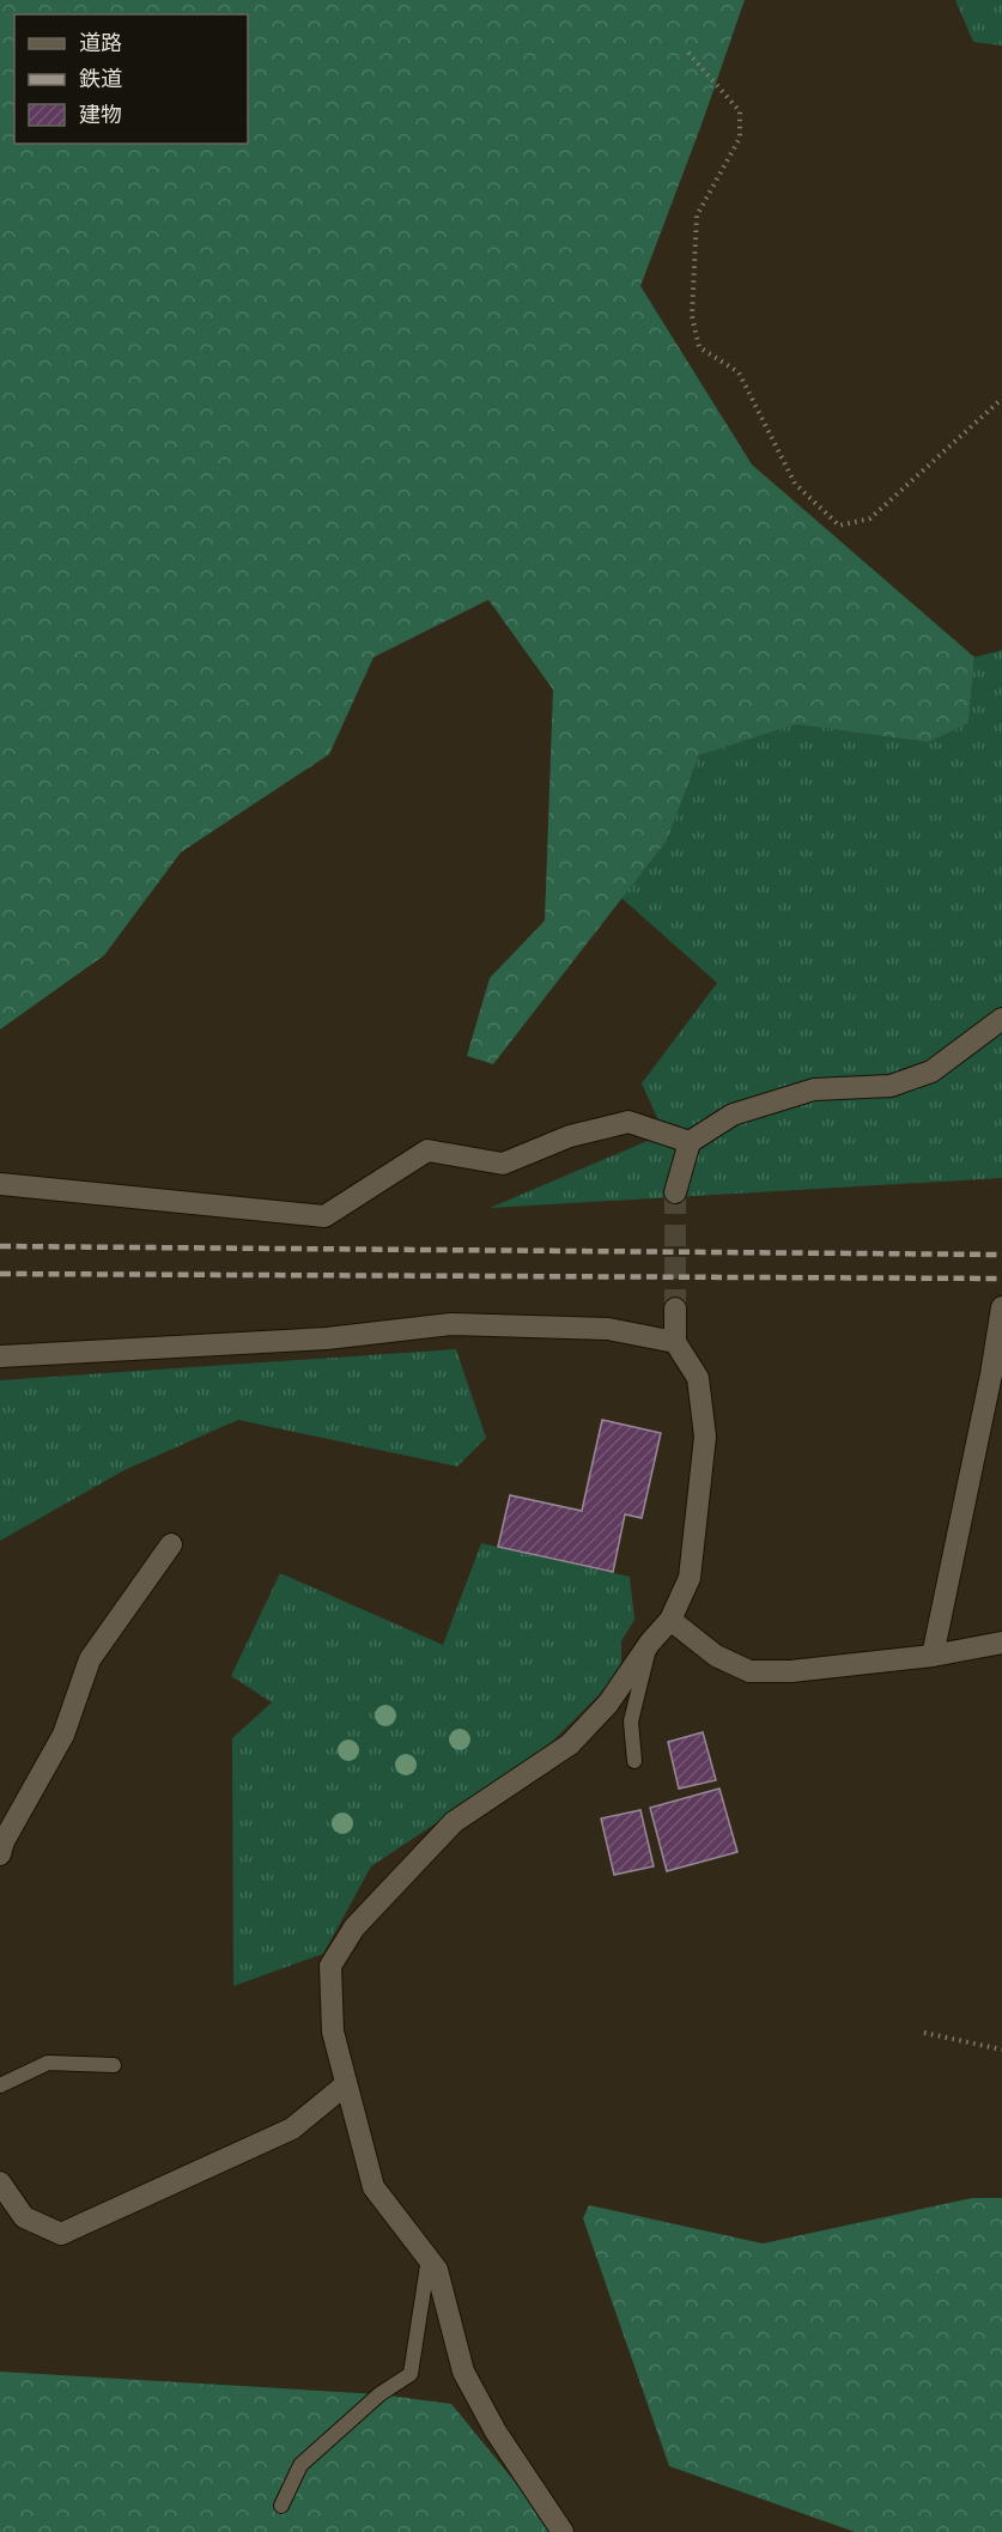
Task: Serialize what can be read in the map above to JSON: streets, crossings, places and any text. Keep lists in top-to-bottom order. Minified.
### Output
{"legend":["道路","鉄道","建物"]}
